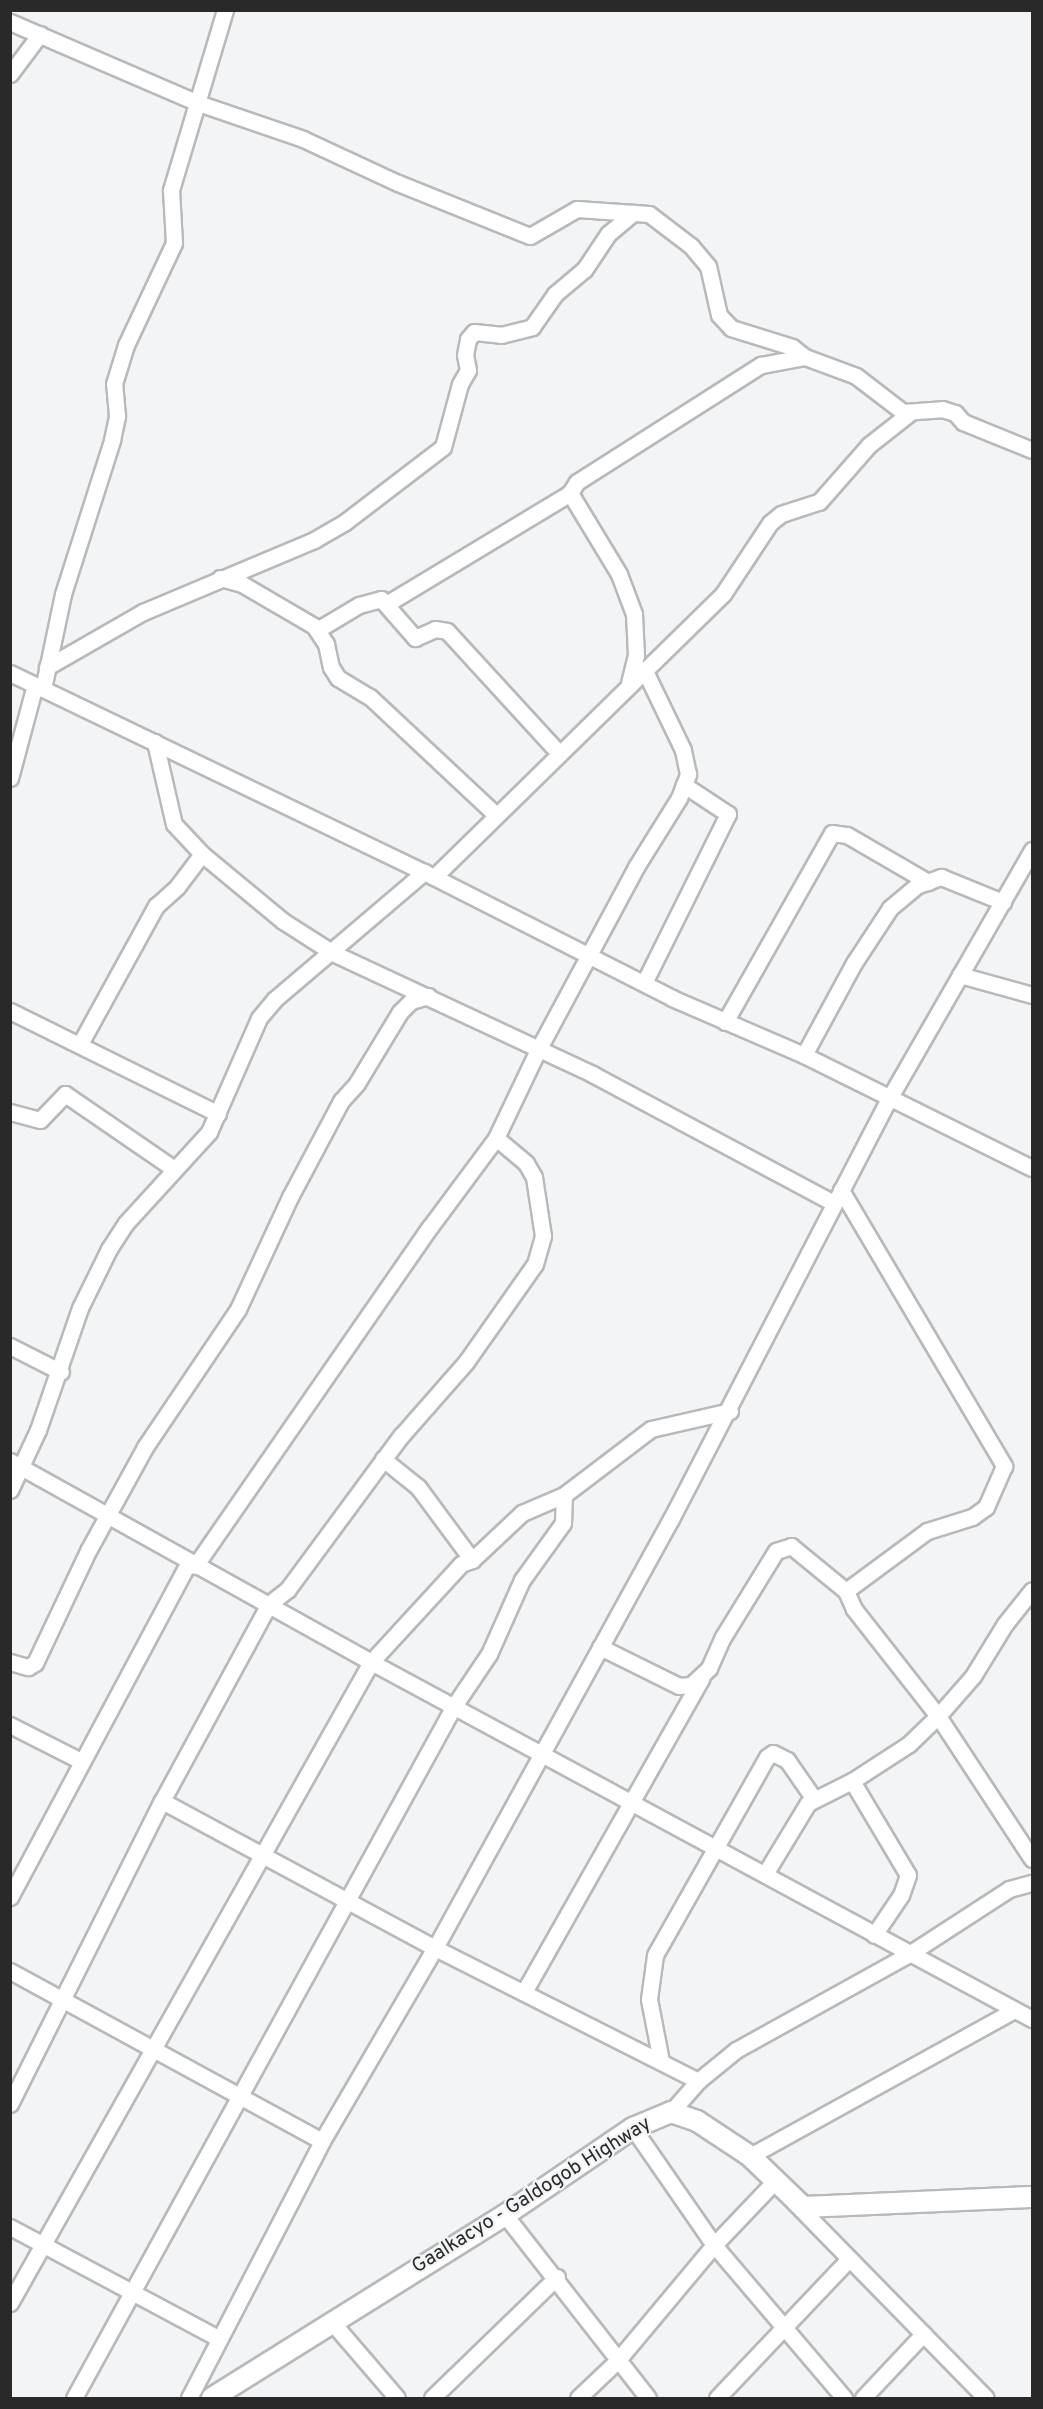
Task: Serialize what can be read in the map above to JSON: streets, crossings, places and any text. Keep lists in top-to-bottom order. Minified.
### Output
{"streets":{"street":["Gaalkacyo - Galdogob Highway"]}}
